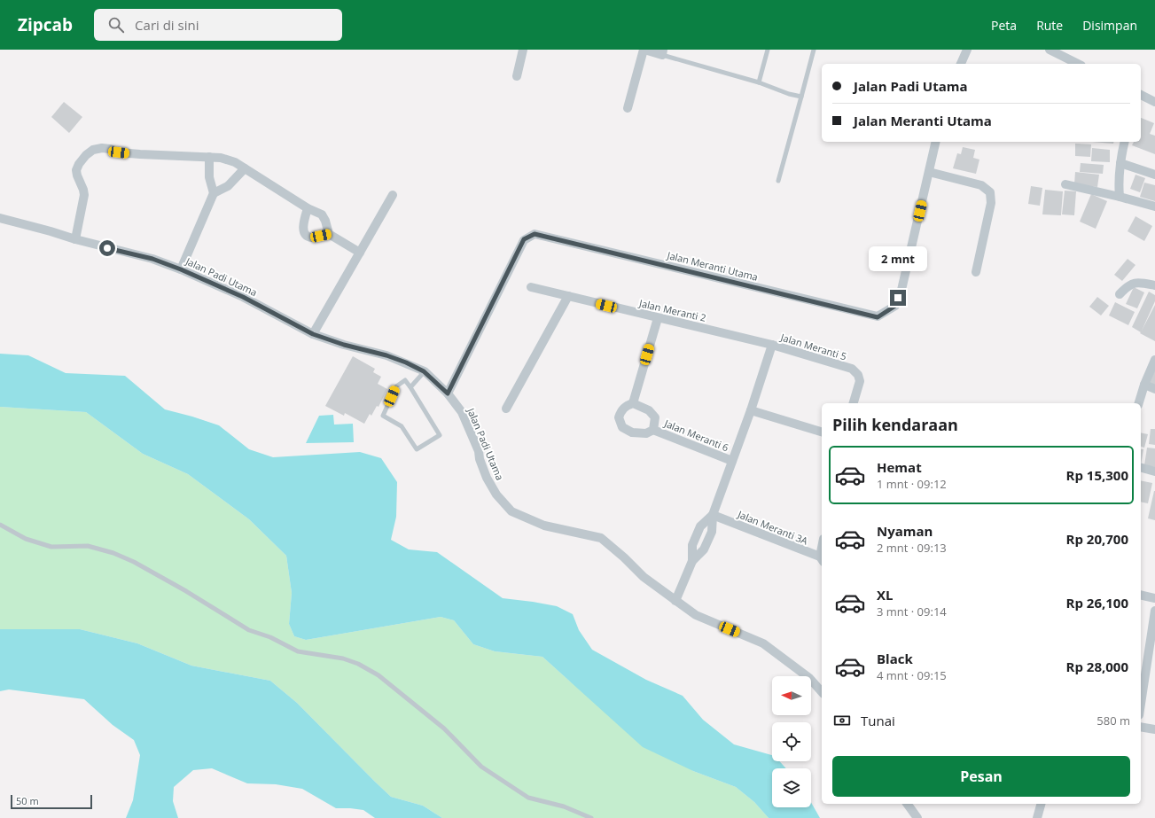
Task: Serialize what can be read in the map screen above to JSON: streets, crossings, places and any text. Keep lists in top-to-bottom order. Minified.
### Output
{"streets":{"street":["Jalan Meranti Utama","Jalan Padi Utama","Jalan Meranti 2","Jalan Meranti 5","Jalan Meranti 6","Jalan Meranti 3A"]},"crossings":[["Jalan Meranti Utama","Jalan Padi Utama"],["Jalan Meranti 2","Jalan Meranti 5"]],"scale_bar":"50 m","north":"left","page":{"header":"Zipcab","search":"Cari di sini","nav":["Peta","Rute","Disimpan"],"banner":["Jalan Padi Utama","Jalan Meranti Utama"],"bubble":"2 mnt","heading":"Pilih kendaraan","list":[{"name":"Hemat","note":"1 mnt · 09:12","value":"Rp 15,300"},{"name":"Nyaman","note":"2 mnt · 09:13","value":"Rp 20,700"},{"name":"XL","note":"3 mnt · 09:14","value":"Rp 26,100"},{"name":"Black","note":"4 mnt · 09:15","value":"Rp 28,000"}],"pay":["Tunai","580 m"],"buttons":"Pesan","scale":"50 m"}}
